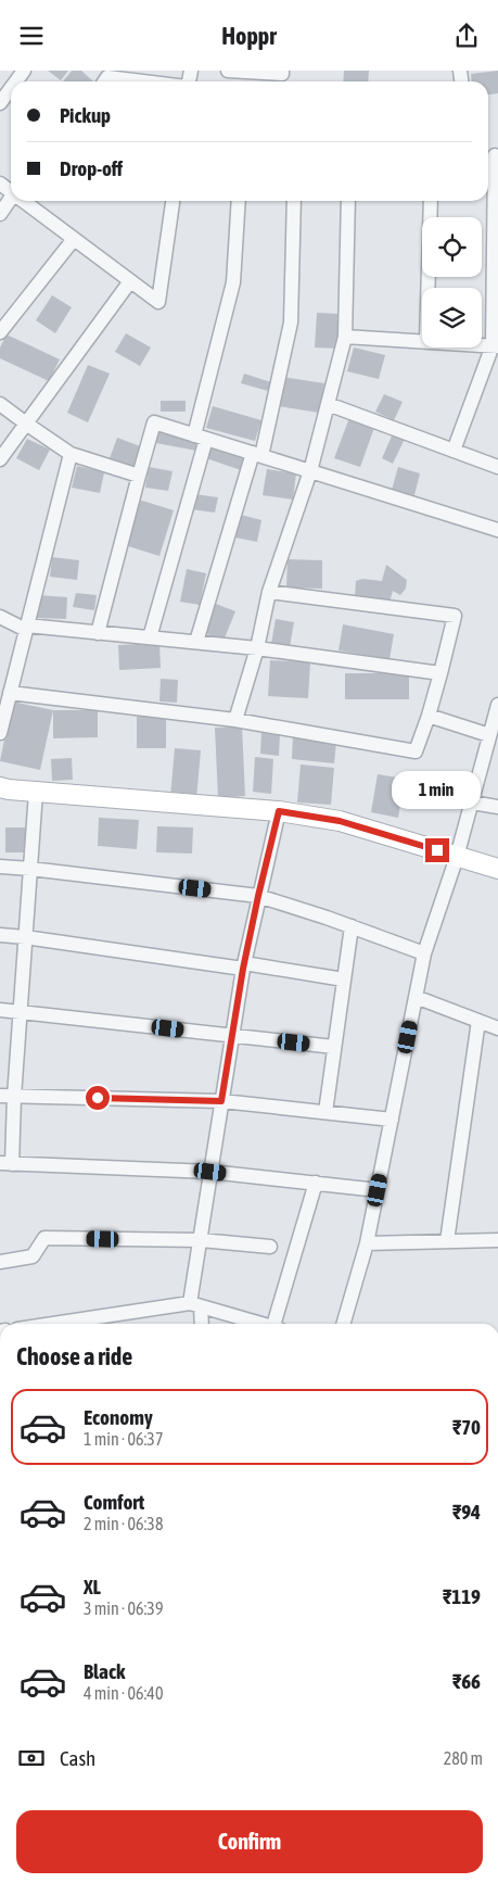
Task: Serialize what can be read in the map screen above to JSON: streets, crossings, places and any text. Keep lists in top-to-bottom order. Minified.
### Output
{"page":{"header":"Hoppr","banner":["Pickup","Drop-off"],"bubble":"1 min","heading":"Choose a ride","list":[{"name":"Economy","note":"1 min · 06:37","value":"₹70"},{"name":"Comfort","note":"2 min · 06:38","value":"₹94"},{"name":"XL","note":"3 min · 06:39","value":"₹119"},{"name":"Black","note":"4 min · 06:40","value":"₹66"}],"pay":["Cash","280 m"],"buttons":"Confirm"}}
